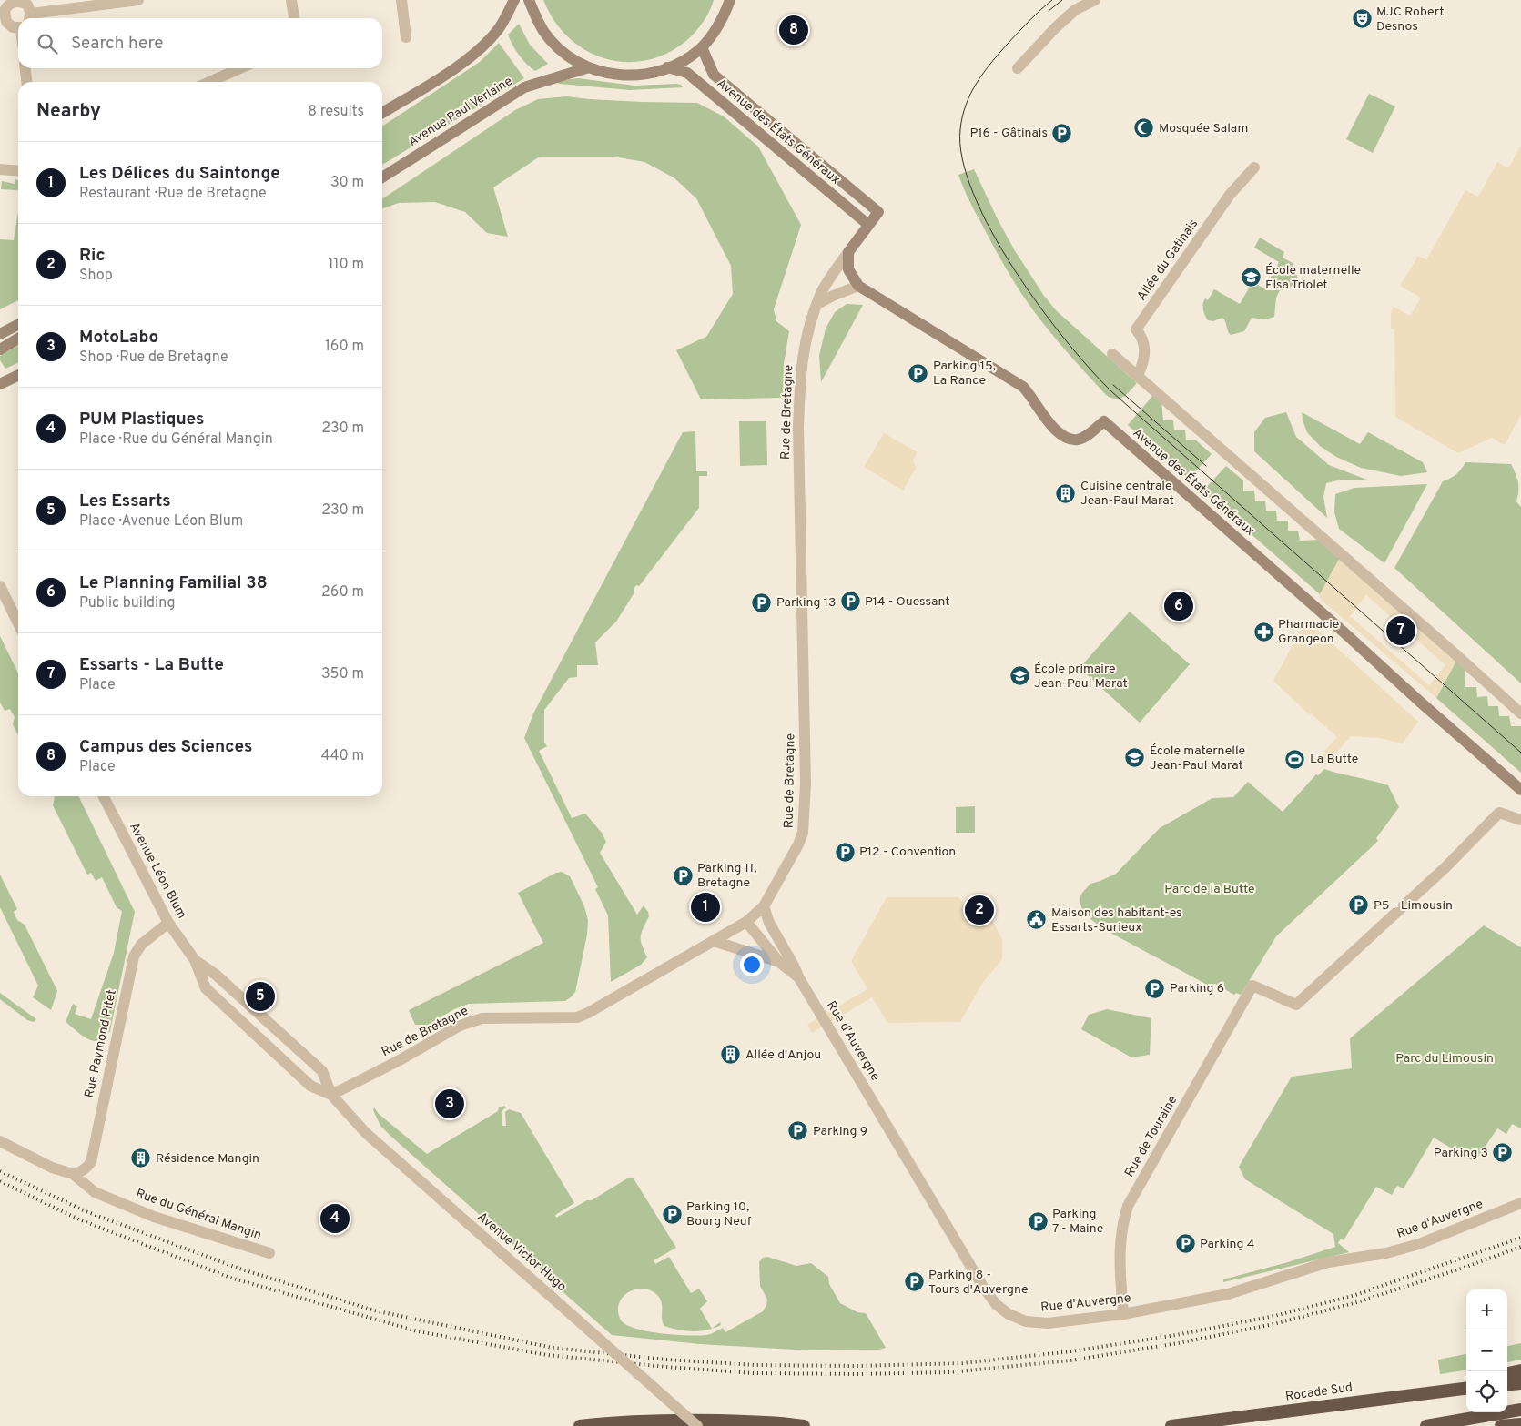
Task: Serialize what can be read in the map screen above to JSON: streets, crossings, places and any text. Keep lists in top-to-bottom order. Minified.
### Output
{"streets":{"highway":["Rocade Sud"],"main road":["Avenue Paul Verlaine","Avenue des États Généraux","Rue de Bretagne"],"street":["Allée du Gatinais","Avenue Léon Blum","Rue d'Auvergne","Rue Raymond Pitet","Rue de Touraine","Rue du Général Mangin","Avenue Victor Hugo"]},"crossings":[["Avenue des États Généraux","Rue de Bretagne"],["Rue de Bretagne","Avenue Léon Blum"],["Rue de Bretagne","Rue d'Auvergne"],["Rue de Bretagne","Avenue Victor Hugo"],["Avenue Léon Blum","Rue Raymond Pitet"],["Avenue Léon Blum","Avenue Victor Hugo"],["Rue d'Auvergne","Rue de Touraine"],["Rue Raymond Pitet","Rue du Général Mangin"]],"parks":["Parc de la Butte","Parc du Limousin"],"places":{"theatre":["MJC Robert Desnos"],"mosque":["Mosquée Salam"],"parking":["P16 - Gâtinais","Parking 15, La Rance","P14 - Ouessant","Parking 13","P12 - Convention","Parking 11, Bretagne","P5 - Limousin","Parking 6","Parking 9","Parking 3","Parking 10, Bourg Neuf","Parking 7 - Maine","Parking 4","Parking 8 - Tours d'Auvergne"],"school or university":["École maternelle Elsa Triolet","École primaire Jean-Paul Marat","École maternelle Jean-Paul Marat"],"building":["Cuisine centrale Jean-Paul Marat","Allée d'Anjou","Résidence Mangin"],"pharmacy":["Pharmacie Grangeon"],"sports":["La Butte"],"public building":["Maison des habitant-es Essarts-Surieux"]},"page":{"pins":["8","6","7","1","2","5","3","4"],"search":"Search here","heading":["Nearby","8 results"],"list":[{"mark":"1","name":"Les Délices du Saintonge","note":"Restaurant · Rue de Bretagne","value":"30 m"},{"mark":"2","name":"Ric","note":"Shop","value":"110 m"},{"mark":"3","name":"MotoLabo","note":"Shop · Rue de Bretagne","value":"160 m"},{"mark":"4","name":"PUM Plastiques","note":"Place · Rue du Général Mangin","value":"230 m"},{"mark":"5","name":"Les Essarts","note":"Place · Avenue Léon Blum","value":"230 m"},{"mark":"6","name":"Le Planning Familial 38","note":"Public building","value":"260 m"},{"mark":"7","name":"Essarts - La Butte","note":"Place","value":"350 m"},{"mark":"8","name":"Campus des Sciences","note":"Place","value":"440 m"}],"map_buttons":["+","−"]}}
